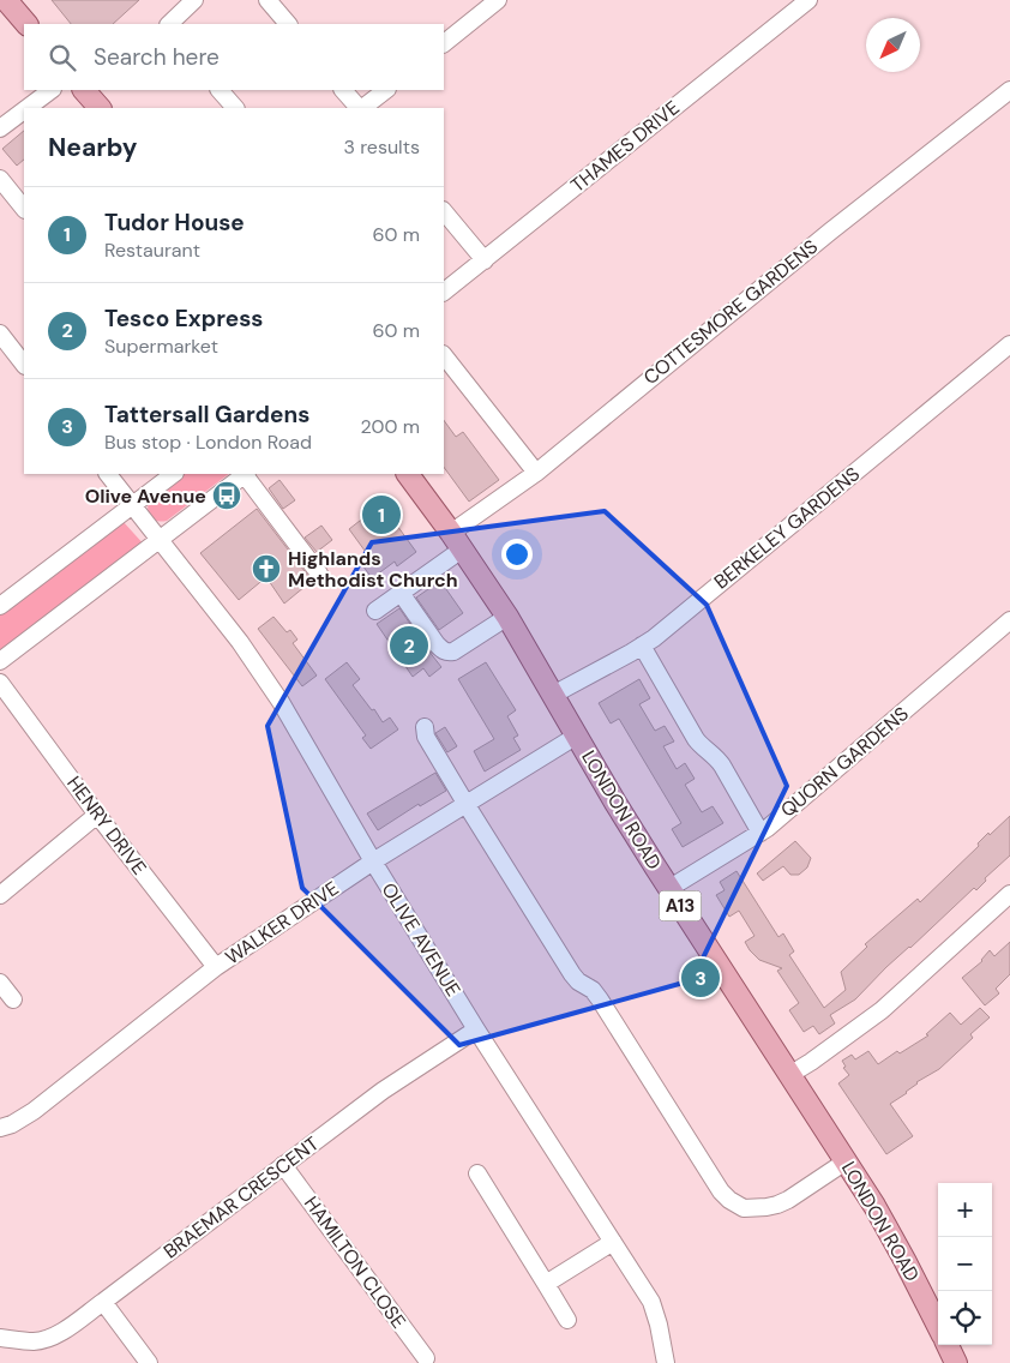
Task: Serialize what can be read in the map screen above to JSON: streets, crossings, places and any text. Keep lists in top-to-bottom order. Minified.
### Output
{"streets":{"main road":["LONDON ROAD","A13"],"street":["THAMES DRIVE","COTTESMORE GARDENS","BERKELEY GARDENS","QUORN GARDENS","HENRY DRIVE","WALKER DRIVE","OLIVE AVENUE","BRAEMAR CRESCENT","HAMILTON CLOSE"]},"crossings":[["COTTESMORE GARDENS","LONDON ROAD"],["BERKELEY GARDENS","LONDON ROAD"],["QUORN GARDENS","LONDON ROAD"],["LONDON ROAD","WALKER DRIVE"],["HENRY DRIVE","WALKER DRIVE"],["WALKER DRIVE","OLIVE AVENUE"],["OLIVE AVENUE","BRAEMAR CRESCENT"],["BRAEMAR CRESCENT","HAMILTON CLOSE"]],"places":{"bus stop":["Olive Avenue"],"church":["Highlands Methodist Church"]},"north":"bottom left","page":{"search":"Search here","heading":["Nearby","3 results"],"list":[{"mark":"1","name":"Tudor House","note":"Restaurant","value":"60 m"},{"mark":"2","name":"Tesco Express","note":"Supermarket","value":"60 m"},{"mark":"3","name":"Tattersall Gardens","note":"Bus stop · London Road","value":"200 m"}],"pins":["1","2","3"],"map_buttons":["+","−"]}}
